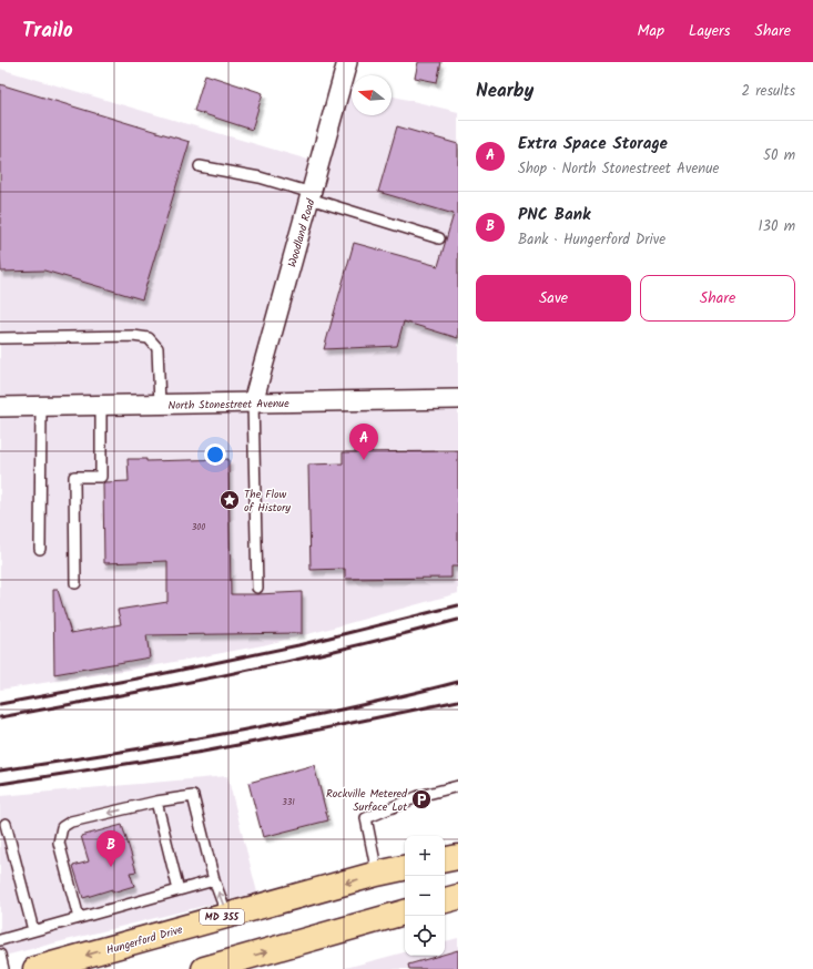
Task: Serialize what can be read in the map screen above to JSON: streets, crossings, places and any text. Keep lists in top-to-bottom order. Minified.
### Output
{"streets":{"main road":["MD 355","Hungerford Drive"],"street":["Woodland Road","North Stonestreet Avenue"]},"crossings":[["Woodland Road","North Stonestreet Avenue"]],"places":{"place":["The Flow of History"],"parking":["Rockville Metered Surface Lot"]},"house_numbers":["300","331"],"north":"left","page":{"header":"Trailo","nav":["Map","Layers","Share"],"heading":["Nearby","2 results"],"list":[{"mark":"A","name":"Extra Space Storage","note":"Shop · North Stonestreet Avenue","value":"50 m"},{"mark":"B","name":"PNC Bank","note":"Bank · Hungerford Drive","value":"130 m"}],"buttons":["Save","Share"],"pins":["A","B"],"map_buttons":["+","−"]}}
